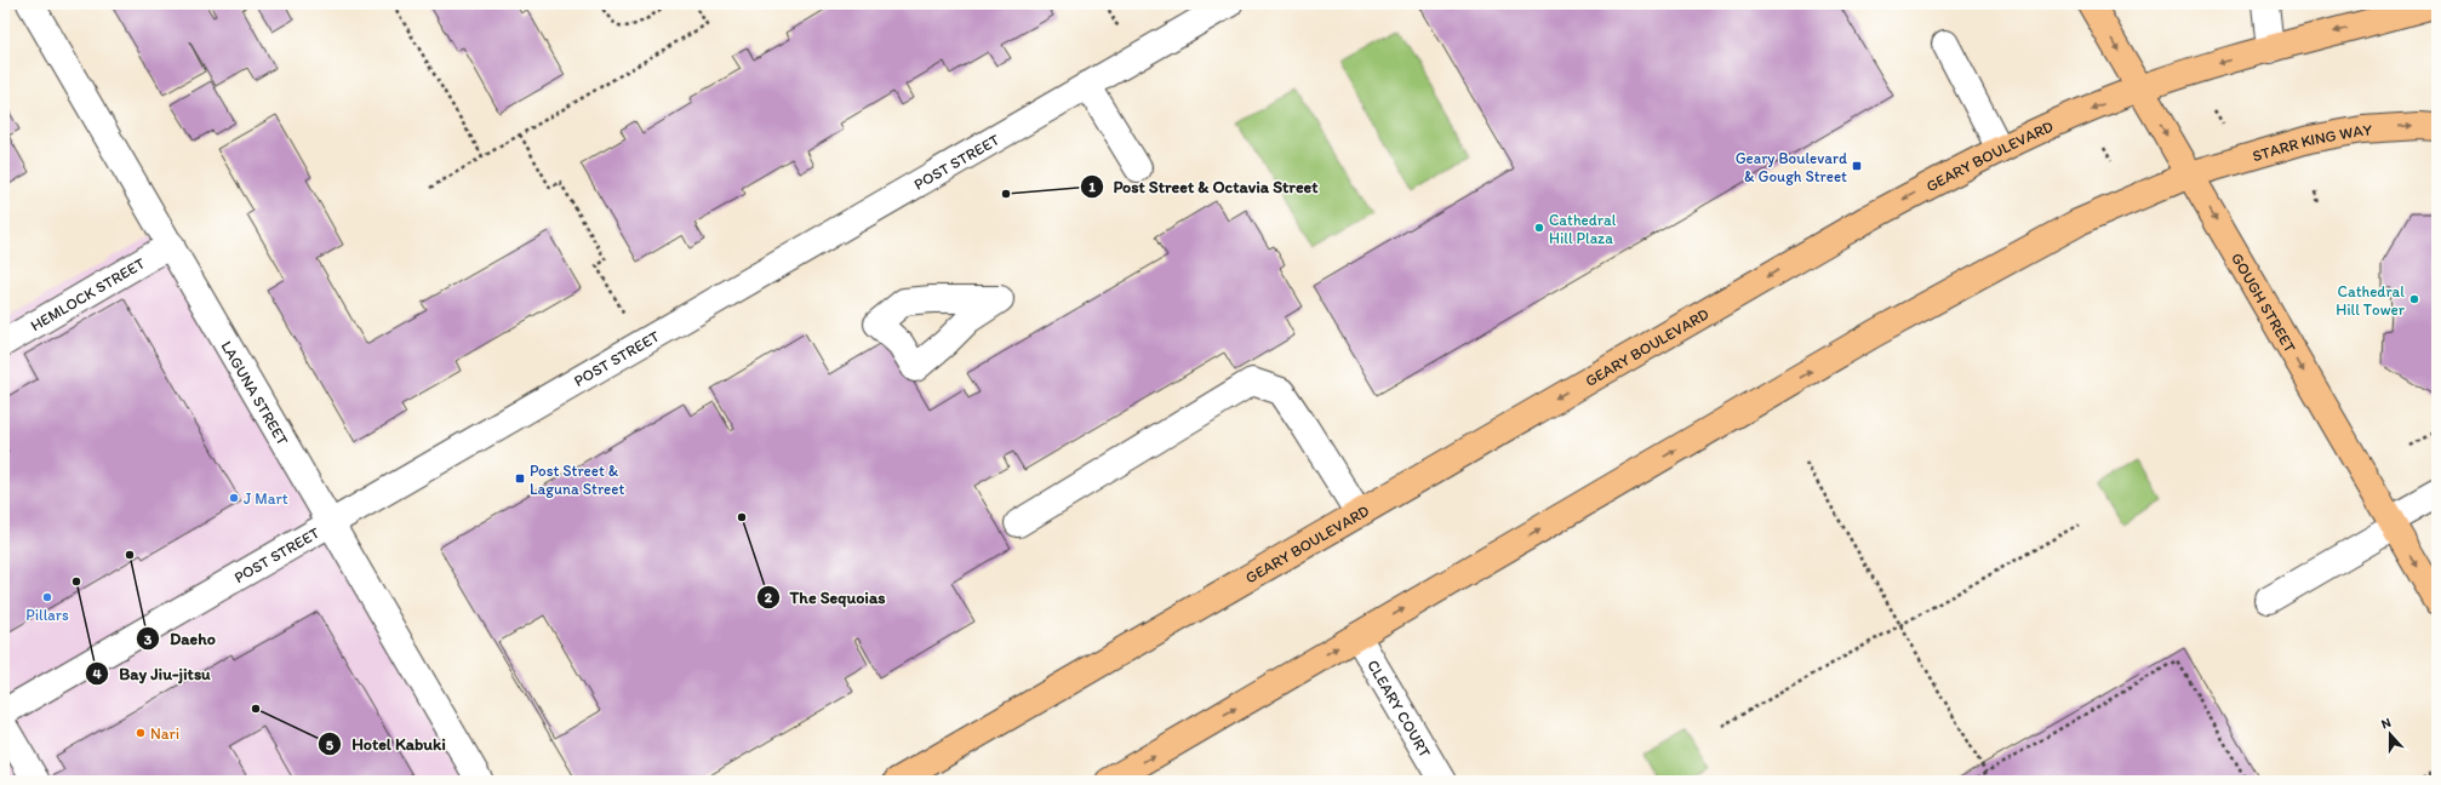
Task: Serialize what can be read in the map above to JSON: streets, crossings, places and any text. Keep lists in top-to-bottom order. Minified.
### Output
{"streets":{"main road":["STARR KING WAY","GEARY BOULEVARD","GOUGH STREET"],"street":["POST STREET","HEMLOCK STREET","LAGUNA STREET","CLEARY COURT"]},"crossings":[["STARR KING WAY","GOUGH STREET"],["GEARY BOULEVARD","GOUGH STREET"],["POST STREET","LAGUNA STREET"],["HEMLOCK STREET","LAGUNA STREET"]],"one_way":["STARR KING WAY","GOUGH STREET"],"places":{"transit":["Geary Boulevard & Gough Street","Post Street & Laguna Street"],"other":["Post Street & Octavia Street","Cathedral Hill Plaza","Cathedral Hill Tower","J Mart","The Sequoias","Daeho","Bay Jiu-jitsu","Pillars","Hotel Kabuki","Nari"]},"north":"top"}
